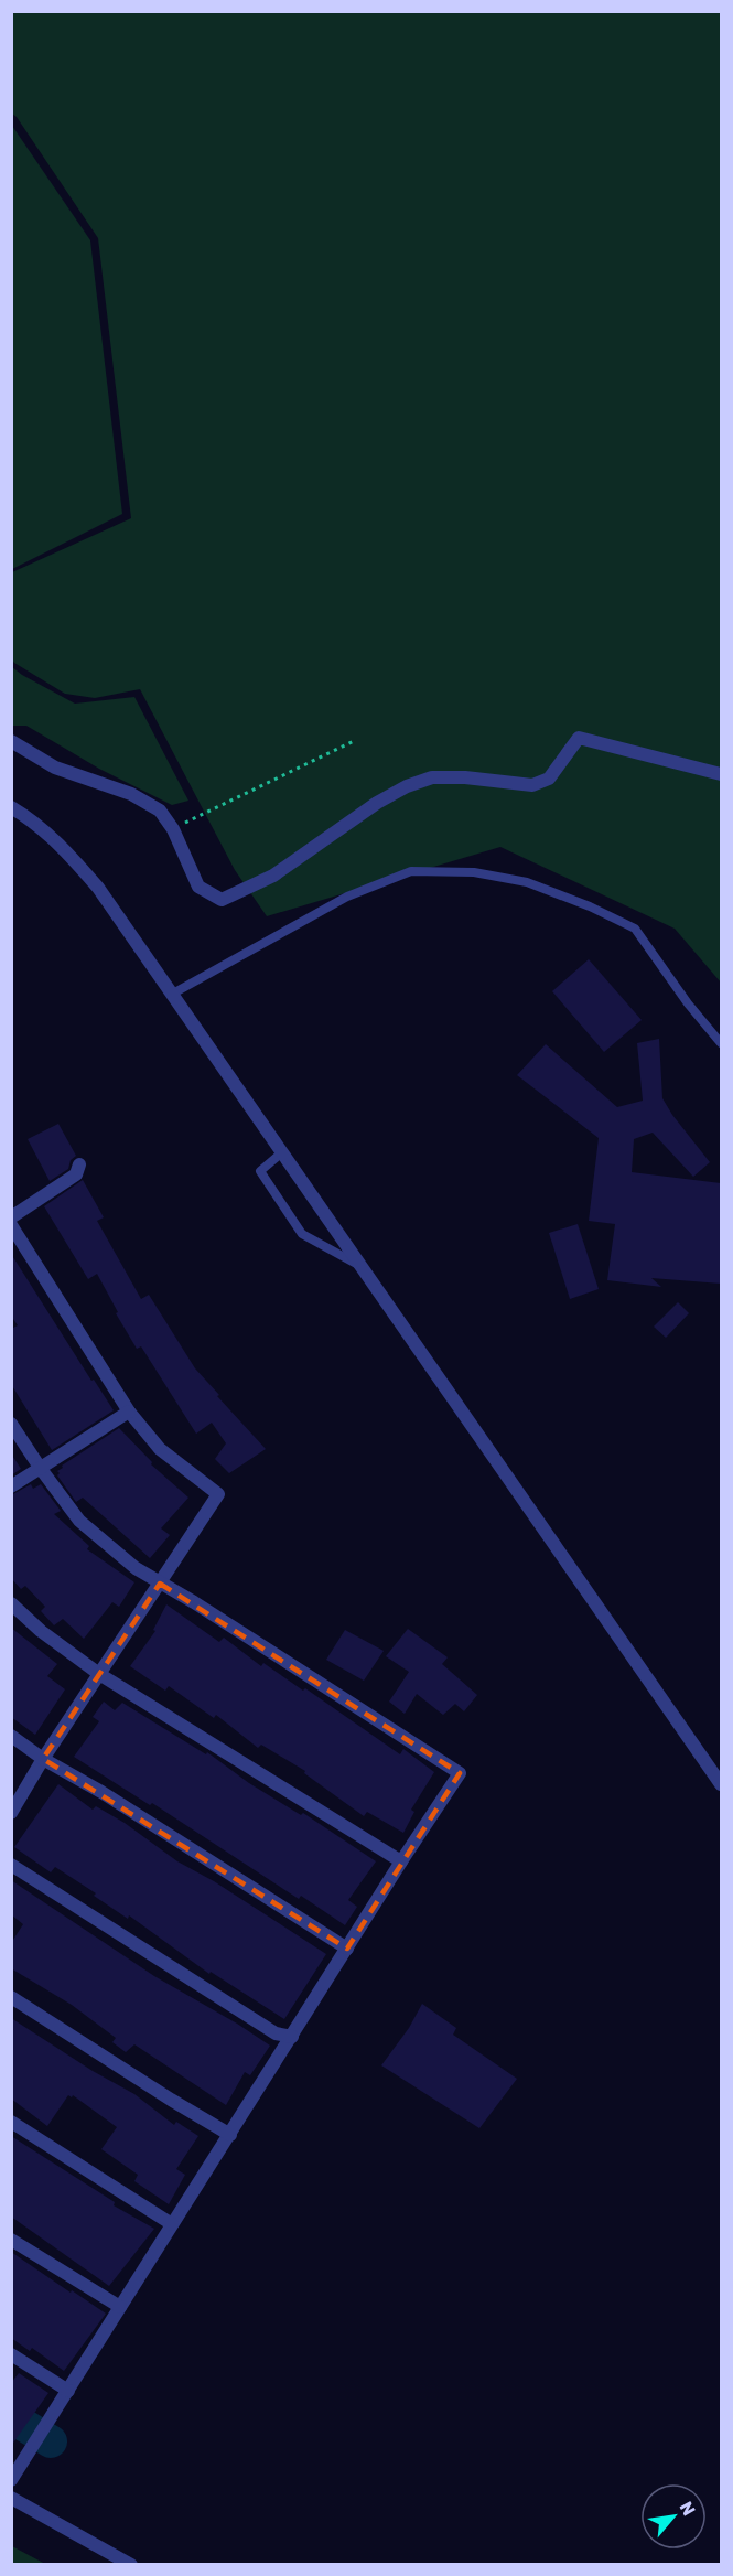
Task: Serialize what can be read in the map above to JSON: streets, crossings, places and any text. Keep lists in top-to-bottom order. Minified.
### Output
{"north":"top right"}
